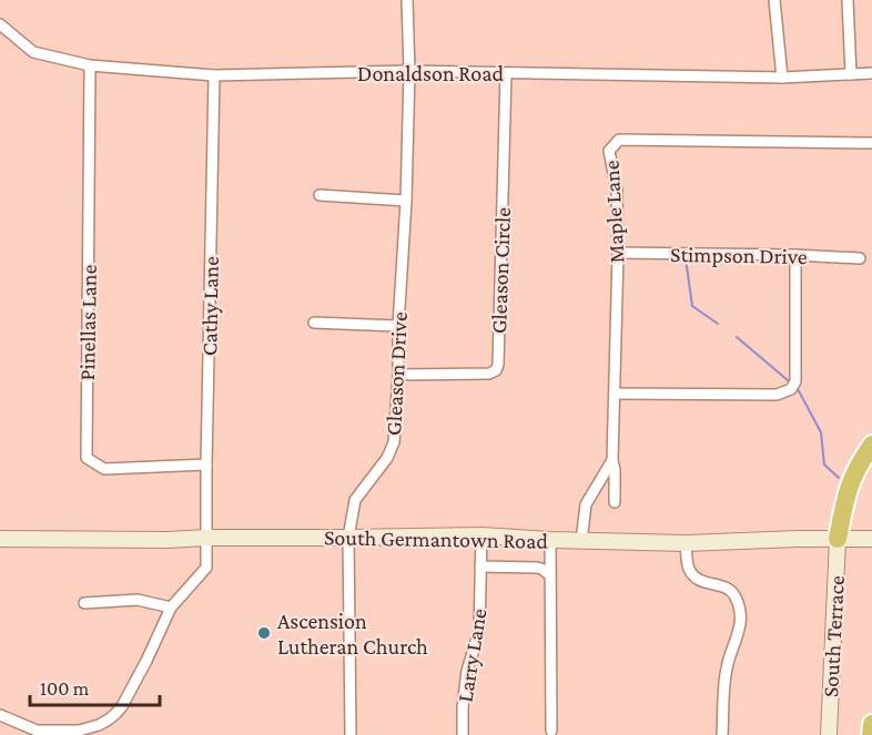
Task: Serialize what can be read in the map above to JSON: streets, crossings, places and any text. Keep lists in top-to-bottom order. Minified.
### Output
{"streets":{"main road":["South Germantown Road","South Terrace"],"street":["Donaldson Road","Maple Lane","Stimpson Drive","Gleason Circle","Cathy Lane","Pinellas Lane","Gleason Drive","Larry Lane"]},"crossings":[["Donaldson Road","Gleason Circle"],["Donaldson Road","Cathy Lane"],["Donaldson Road","Pinellas Lane"],["Donaldson Road","Gleason Drive"],["Maple Lane","Stimpson Drive"],["Maple Lane","South Germantown Road"],["Gleason Circle","Gleason Drive"],["Cathy Lane","Pinellas Lane"],["Cathy Lane","South Germantown Road"],["Gleason Drive","South Germantown Road"],["South Germantown Road","South Terrace"],["South Germantown Road","Larry Lane"]],"places":["Ascension Lutheran Church"],"scale_bar":"100 m"}
